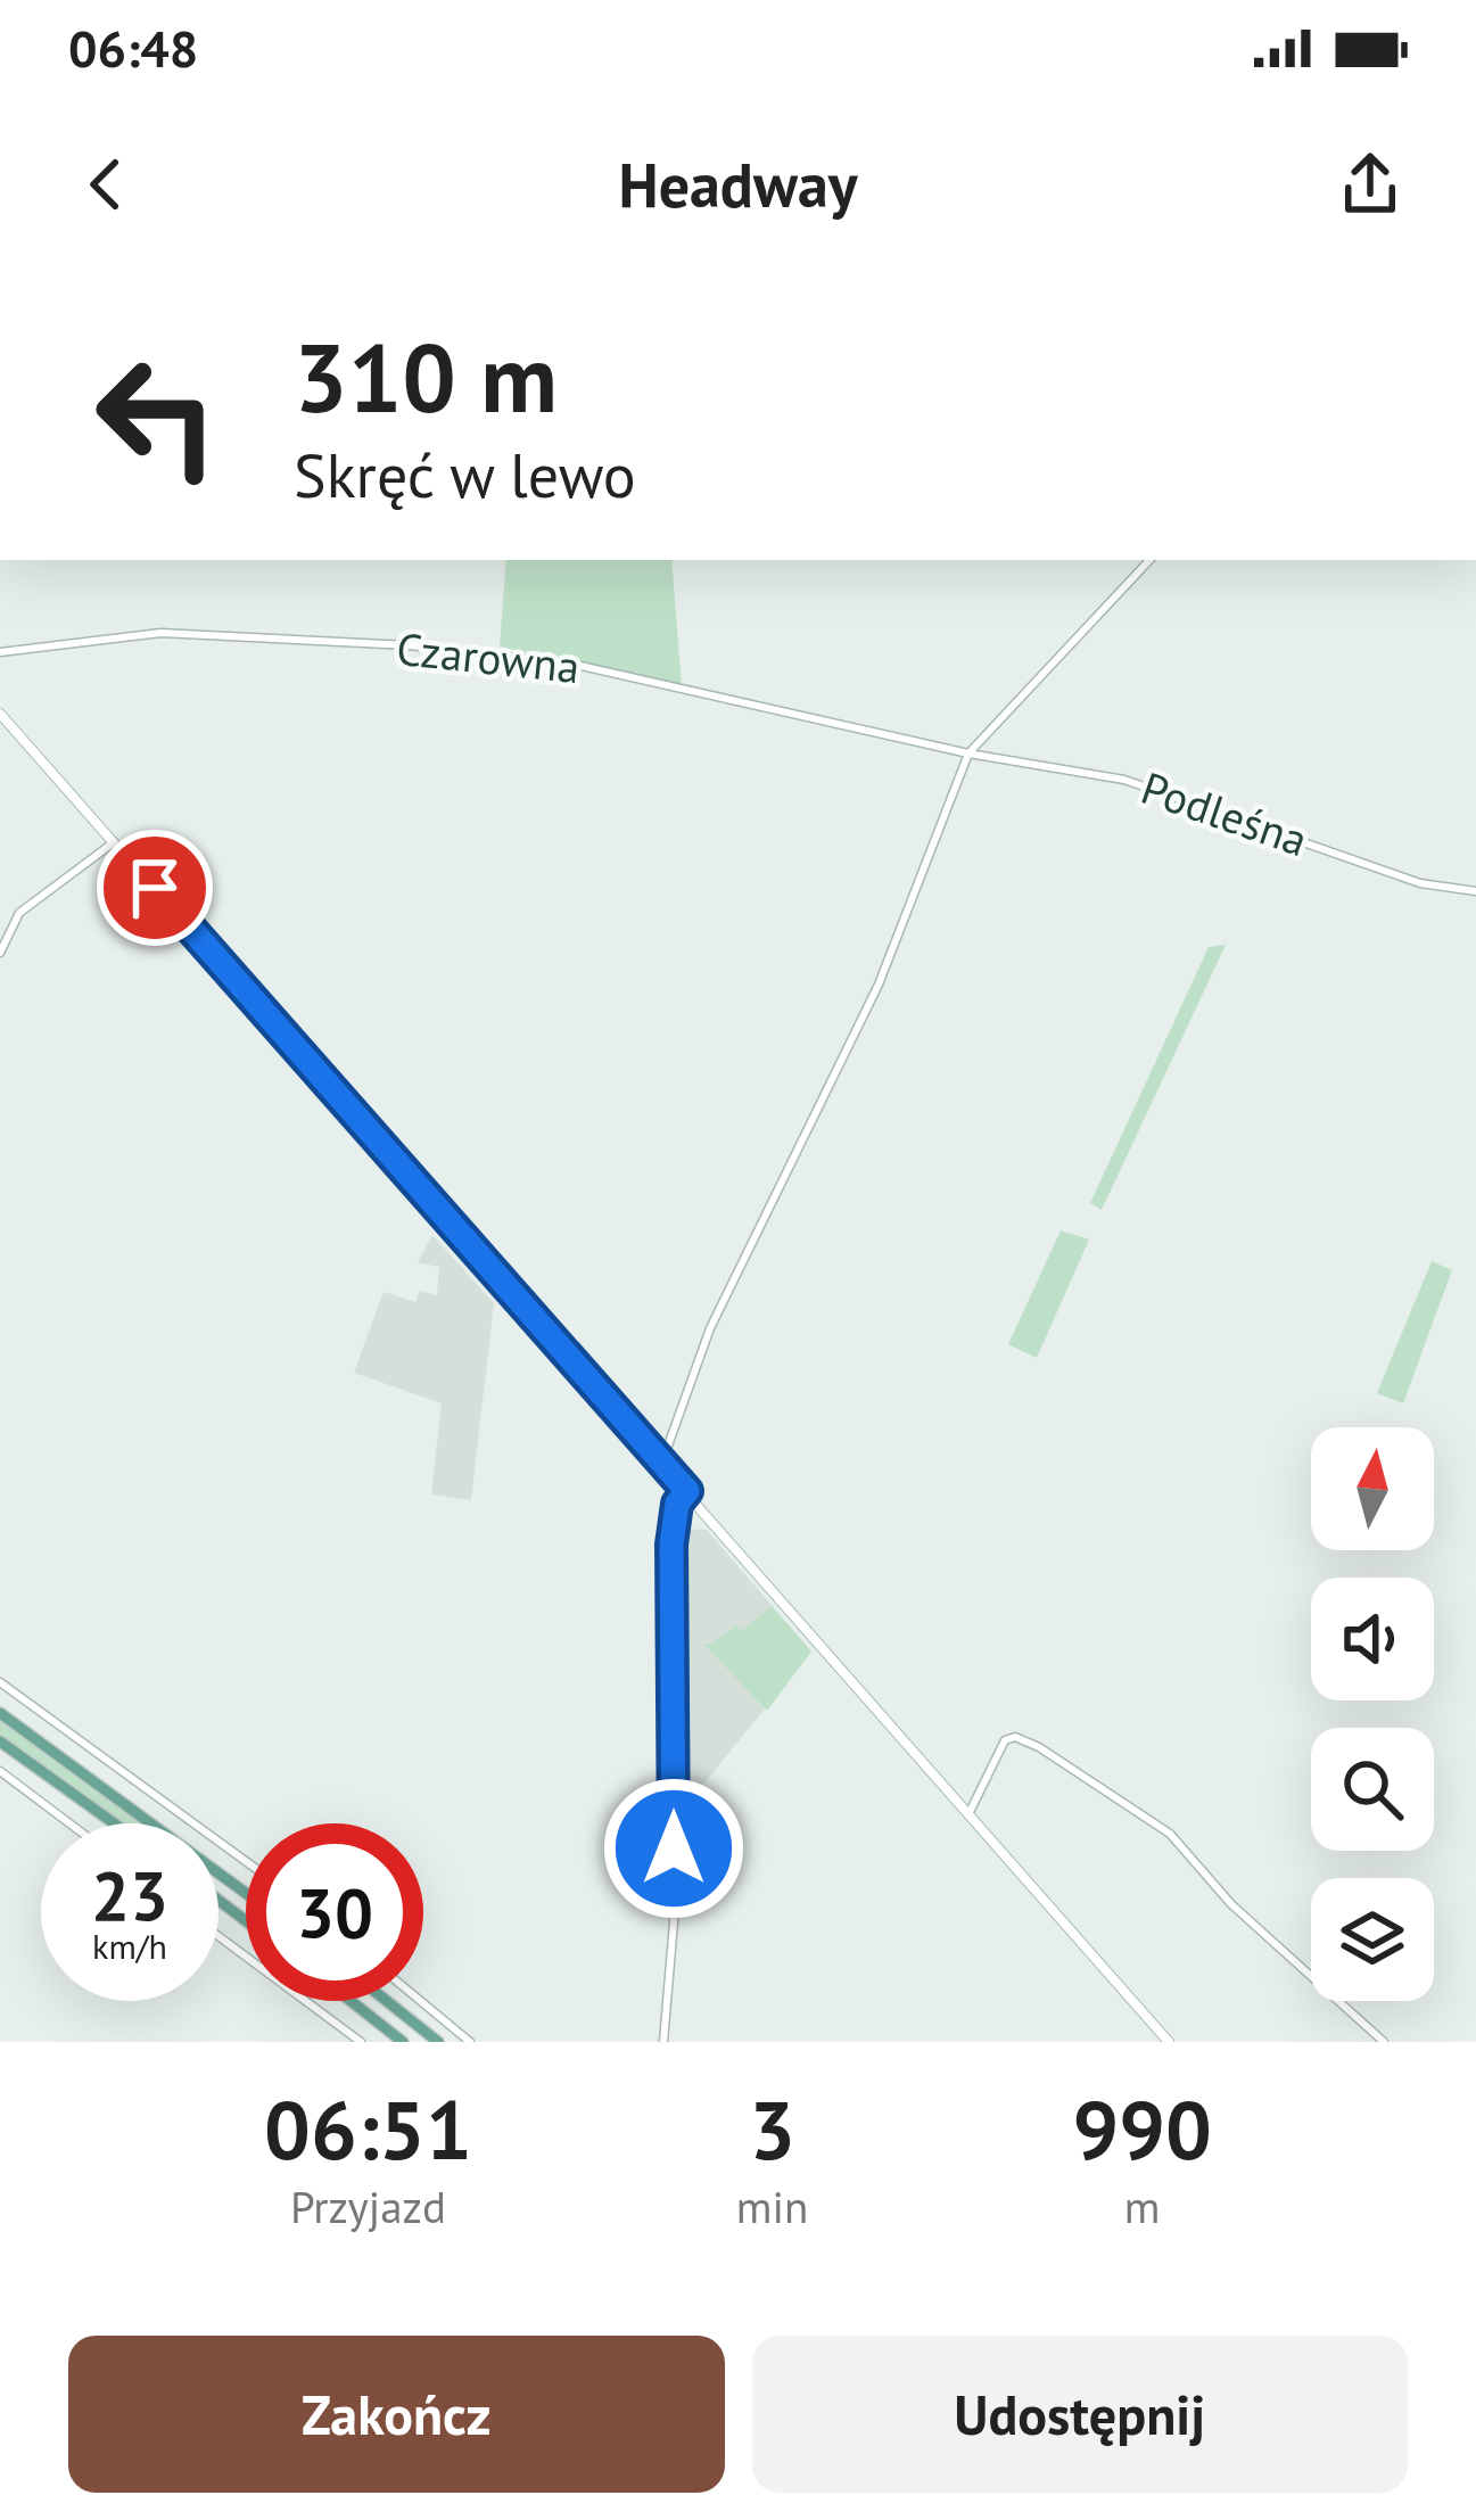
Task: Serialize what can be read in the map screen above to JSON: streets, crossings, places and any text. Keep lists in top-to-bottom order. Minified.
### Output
{"streets":{"street":["Czarowna","Podleśna"]},"crossings":[["Czarowna","Podleśna"]],"north":"top","page":{"status":"06:48","header":"Headway","turn":["310 m","Skręć w lewo"],"speed":"23 km/h","limit":"30","eta":["06:51","Przyjazd","3","min","990","m"],"buttons":["Zakończ","Udostępnij"]}}
